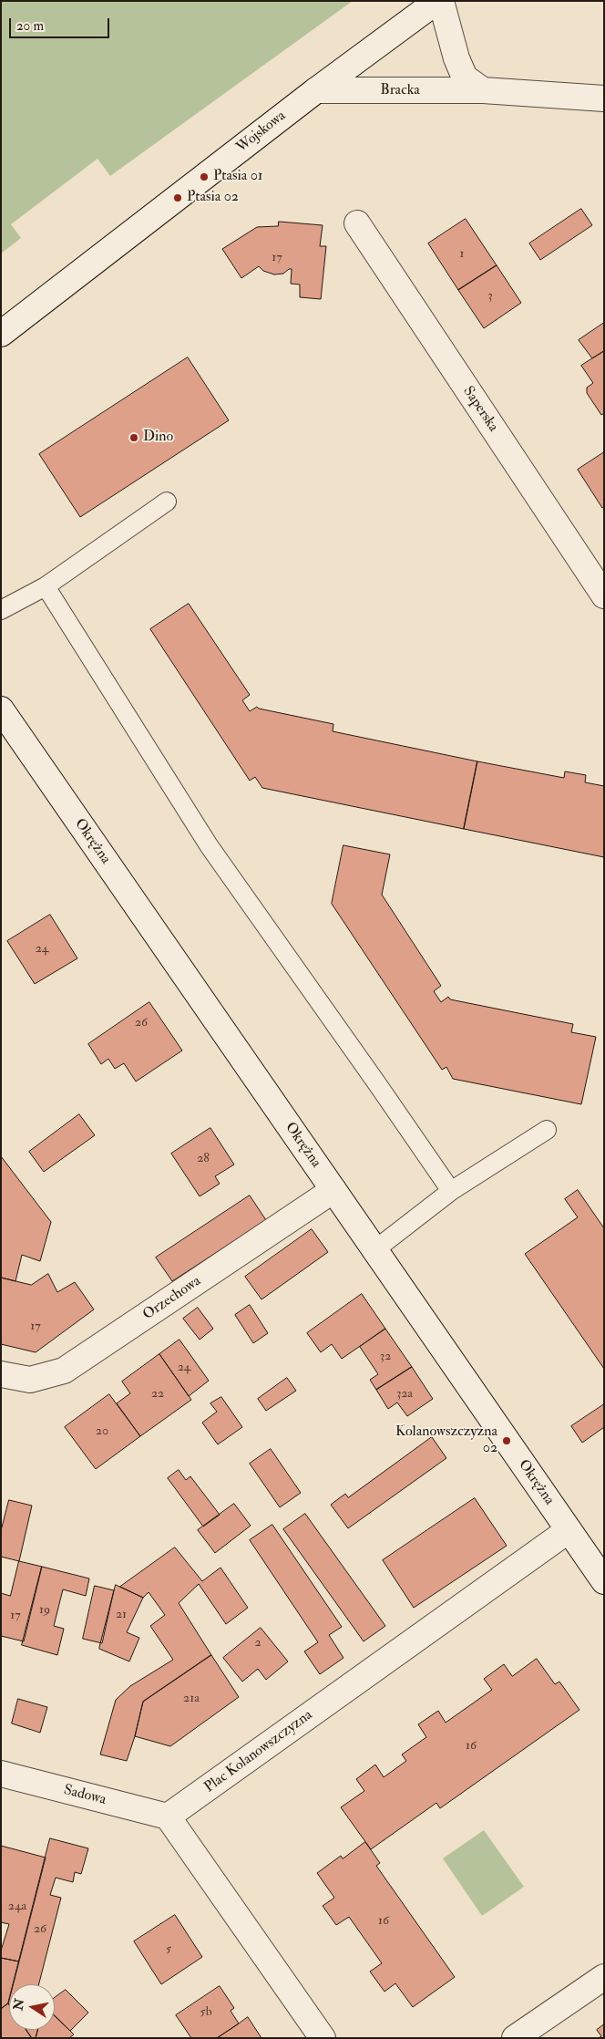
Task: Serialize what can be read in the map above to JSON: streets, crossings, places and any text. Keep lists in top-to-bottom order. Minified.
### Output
{"streets":{"street":["Bracka","Wojskowa","Saperska","Okrężna","Orzechowa","Plac Kolanowszczyzna","Sadowa"]},"crossings":[["Bracka","Wojskowa"],["Okrężna","Orzechowa"],["Okrężna","Plac Kolanowszczyzna"],["Plac Kolanowszczyzna","Sadowa"]],"places":["Ptasia 01","Ptasia 02","Dino","Kolanowszczyzna 02"],"house_numbers":["1","17","3","24","26","28","17","32","24","22","32a","20","19","21","17","2","21a","16","24a","16","26","5","5b"],"scale_bar":"20 m","north":"left"}
